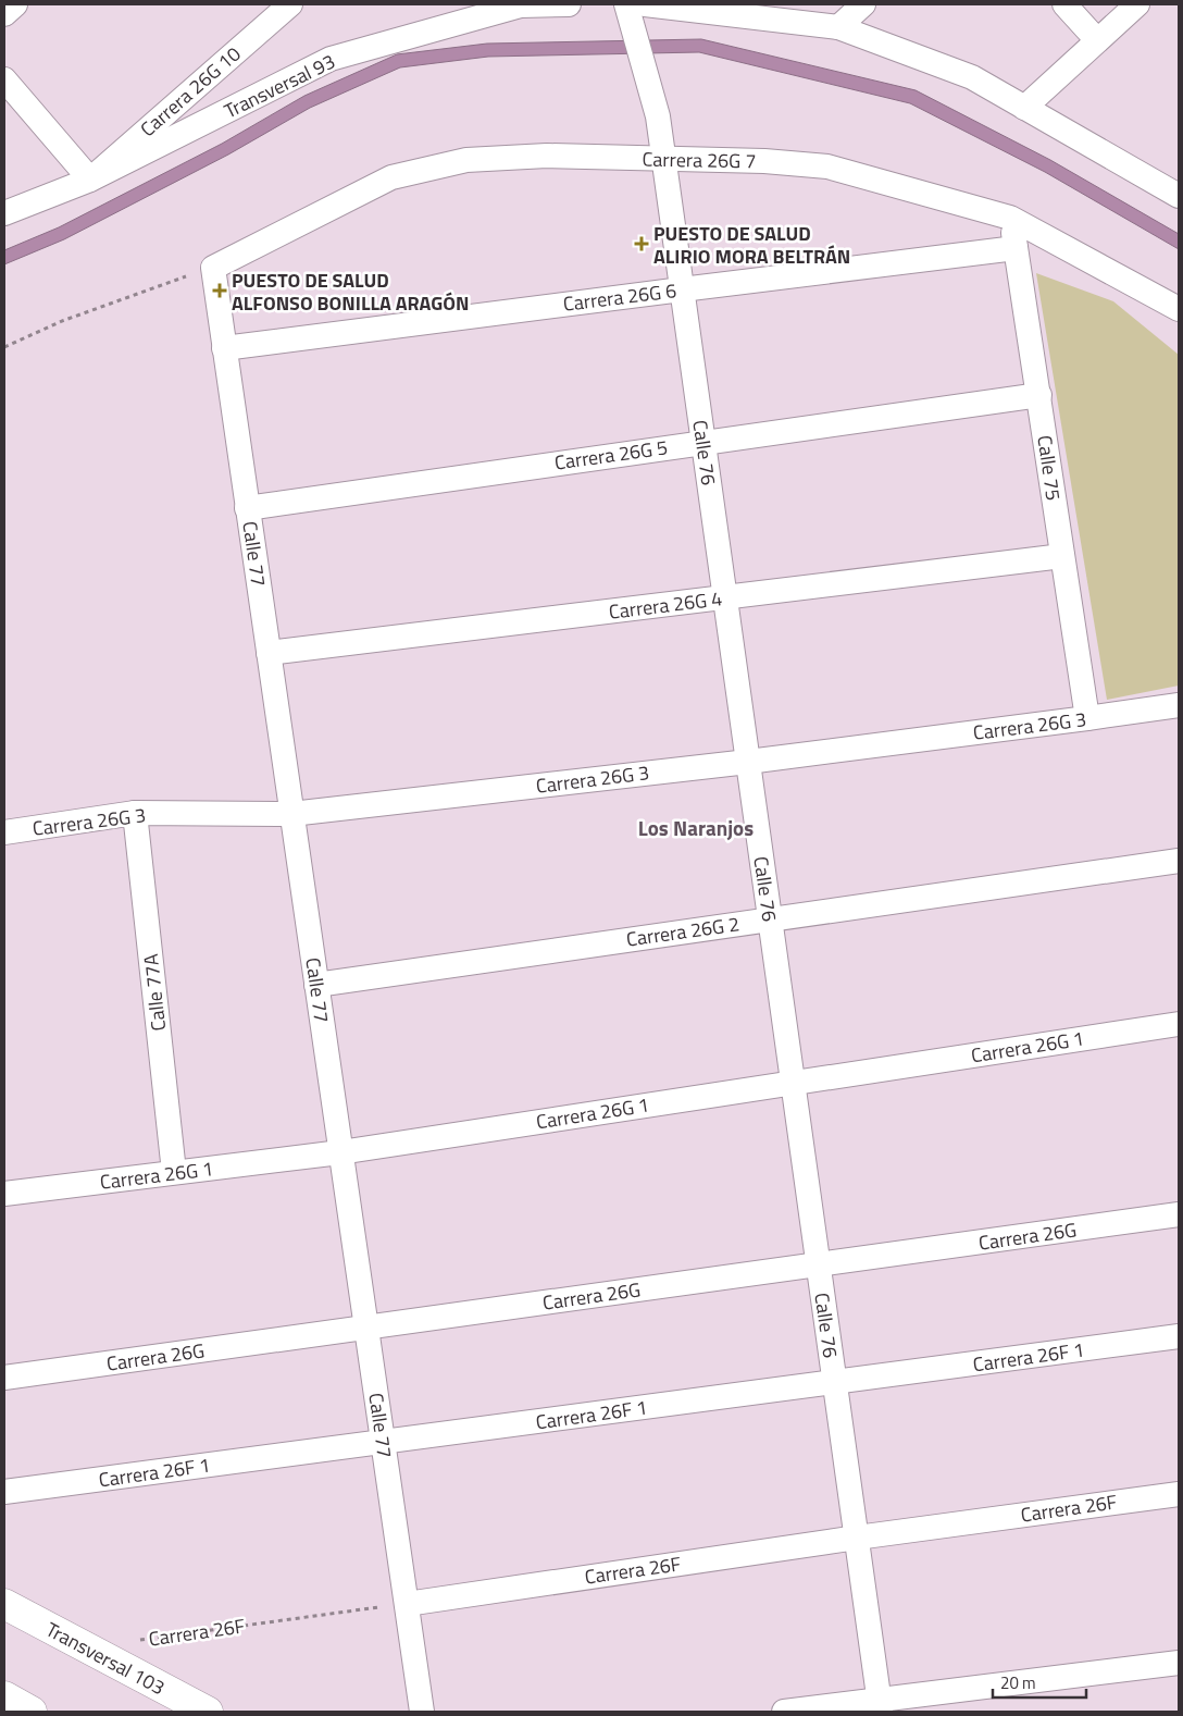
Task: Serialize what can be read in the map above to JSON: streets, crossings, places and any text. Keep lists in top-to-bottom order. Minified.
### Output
{"streets":{"street":["Transversal 93","Carrera 26G 10","Carrera 26G 7","Carrera 26G 6","Calle 76","Carrera 26G 5","Calle 75","Calle 77","Carrera 26G 4","Carrera 26G 3","Carrera 26G 2","Calle 77A","Carrera 26G 1","Carrera 26G","Carrera 26F 1","Carrera 26F","Transversal 103"]},"crossings":[["Transversal 93","Carrera 26G 10"],["Carrera 26G 7","Calle 76"],["Carrera 26G 7","Calle 75"],["Carrera 26G 7","Calle 77"],["Carrera 26G 6","Calle 76"],["Carrera 26G 6","Calle 75"],["Carrera 26G 6","Calle 77"],["Calle 76","Carrera 26G 5"],["Calle 76","Carrera 26G 4"],["Calle 76","Carrera 26G 3"],["Calle 76","Carrera 26G 2"],["Calle 76","Carrera 26G 1"],["Calle 76","Carrera 26G"],["Calle 76","Carrera 26F 1"],["Calle 76","Carrera 26F"],["Carrera 26G 5","Calle 75"],["Carrera 26G 5","Calle 77"],["Calle 75","Carrera 26G 4"],["Calle 75","Carrera 26G 3"],["Calle 77","Carrera 26G 4"],["Calle 77","Carrera 26G 3"],["Calle 77","Carrera 26G 2"],["Calle 77","Carrera 26G 1"],["Calle 77","Carrera 26G"],["Calle 77","Carrera 26F 1"],["Calle 77","Carrera 26F"],["Carrera 26G 3","Calle 77A"],["Calle 77A","Carrera 26G 1"]],"districts":["Los Naranjos"],"places":{"health":["PUESTO DE SALUD ALIRIO MORA BELTRÁN","PUESTO DE SALUD ALFONSO BONILLA ARAGÓN"]},"scale_bar":"20 m"}
